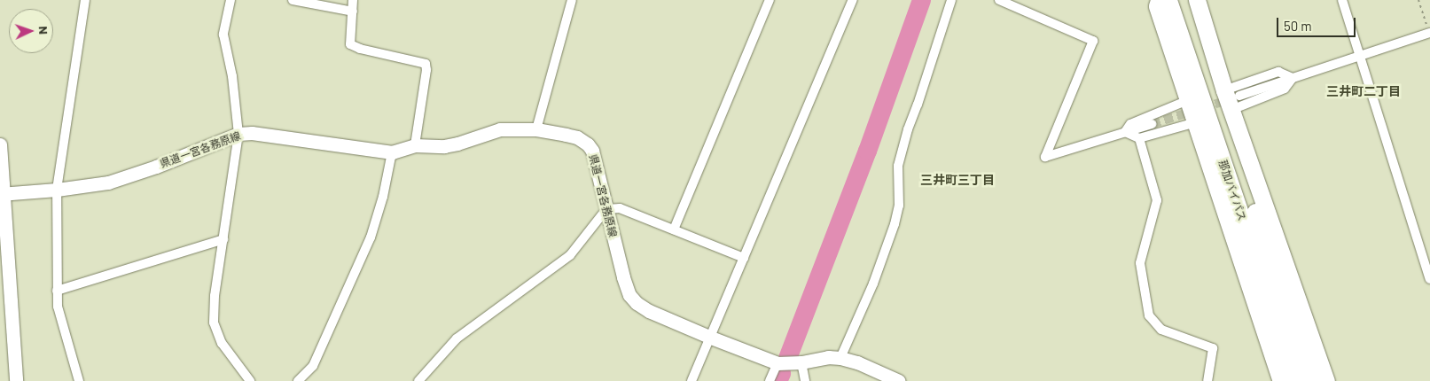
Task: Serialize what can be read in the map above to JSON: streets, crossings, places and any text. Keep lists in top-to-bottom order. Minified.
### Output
{"streets":{"highway":["那加バイパス"],"main road":["県道一宮各務原線"]},"districts":["三井町二丁目","三井町三丁目"],"scale_bar":"50 m","north":"right"}
